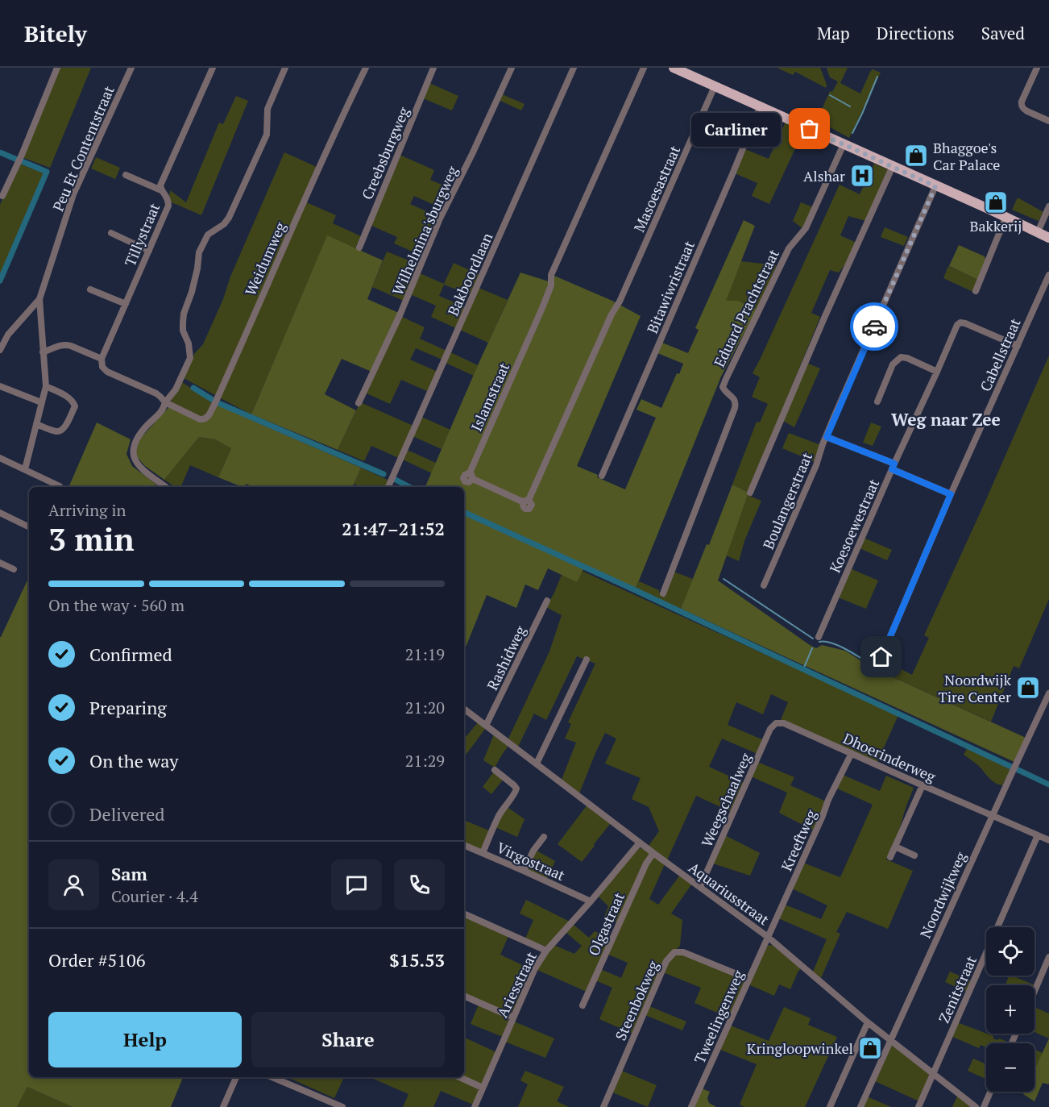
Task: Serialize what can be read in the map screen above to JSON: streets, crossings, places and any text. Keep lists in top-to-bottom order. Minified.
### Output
{"streets":{"street":["Peu Et Contentstraat","Creebsburgweg","Masoesastraat","Wilhelmina'sburgweg","Tillystraat","Weidumweg","Bakboordlaan","Bitawiwristraat","Eduard Prachtstraat","Cabellstraat","Islamstraat","Boulangerstraat","Koesoewestraat","Rashidweg","Dhoerinderweg","Weegschaalweg","Kreeftweg","Virgostraat","Aquariusstraat","Noordwijkweg","Olgastraat","Ariesstraat","Zenitstraat","Steenbokweg","Tweelingenweg"]},"crossings":[["Masoesastraat","Islamstraat"],["Cabellstraat","Koesoewestraat"],["Rashidweg","Aquariusstraat"],["Dhoerinderweg","Weegschaalweg"],["Dhoerinderweg","Kreeftweg"],["Dhoerinderweg","Noordwijkweg"],["Dhoerinderweg","Zenitstraat"],["Weegschaalweg","Aquariusstraat"],["Kreeftweg","Aquariusstraat"],["Kreeftweg","Tweelingenweg"],["Virgostraat","Ariesstraat"],["Aquariusstraat","Noordwijkweg"],["Aquariusstraat","Olgastraat"],["Aquariusstraat","Ariesstraat"],["Aquariusstraat","Zenitstraat"],["Aquariusstraat","Tweelingenweg"],["Steenbokweg","Tweelingenweg"]],"districts":["Weg naar Zee"],"places":{"other":["Carliner"],"shop":["Bhaggoe's Car Palace","Bakkerij","Noordwijk Tire Center","Kringloopwinkel"],"hospital":["Alshar"]},"page":{"header":"Bitely","nav":["Map","Directions","Saved"],"bubble":"Carliner","heading":["3 min","Arriving in","21:47–21:52"],"panel":["Sam","Courier · 4.4","Order #5106","$15.53"],"bar":"On the way · 560 m","list":[["Confirmed","21:19"],["Preparing","21:20"],["On the way","21:29"],"Delivered"],"map_buttons":["+","−"],"buttons":["Help","Share"]}}
